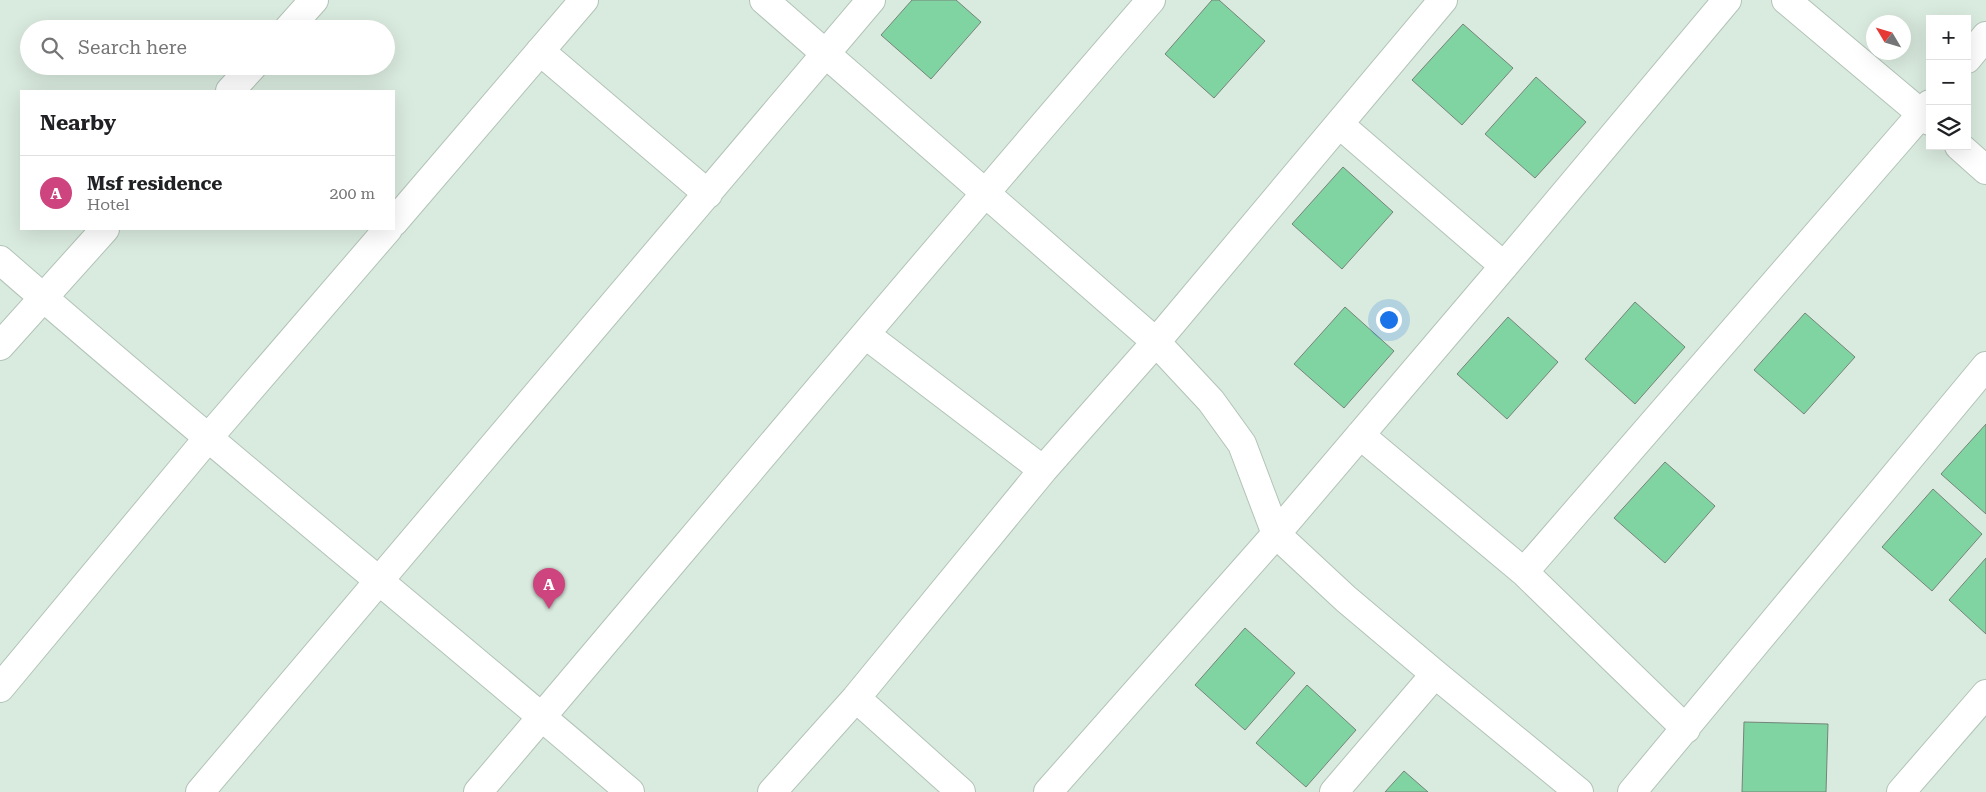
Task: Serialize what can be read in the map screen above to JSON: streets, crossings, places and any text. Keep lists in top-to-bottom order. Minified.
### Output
{"north":"top left","page":{"map_buttons":["+","−"],"search":"Search here","heading":"Nearby","list":[{"mark":"A","name":"Msf residence","note":"Hotel","value":"200 m"}],"pins":"A"}}
